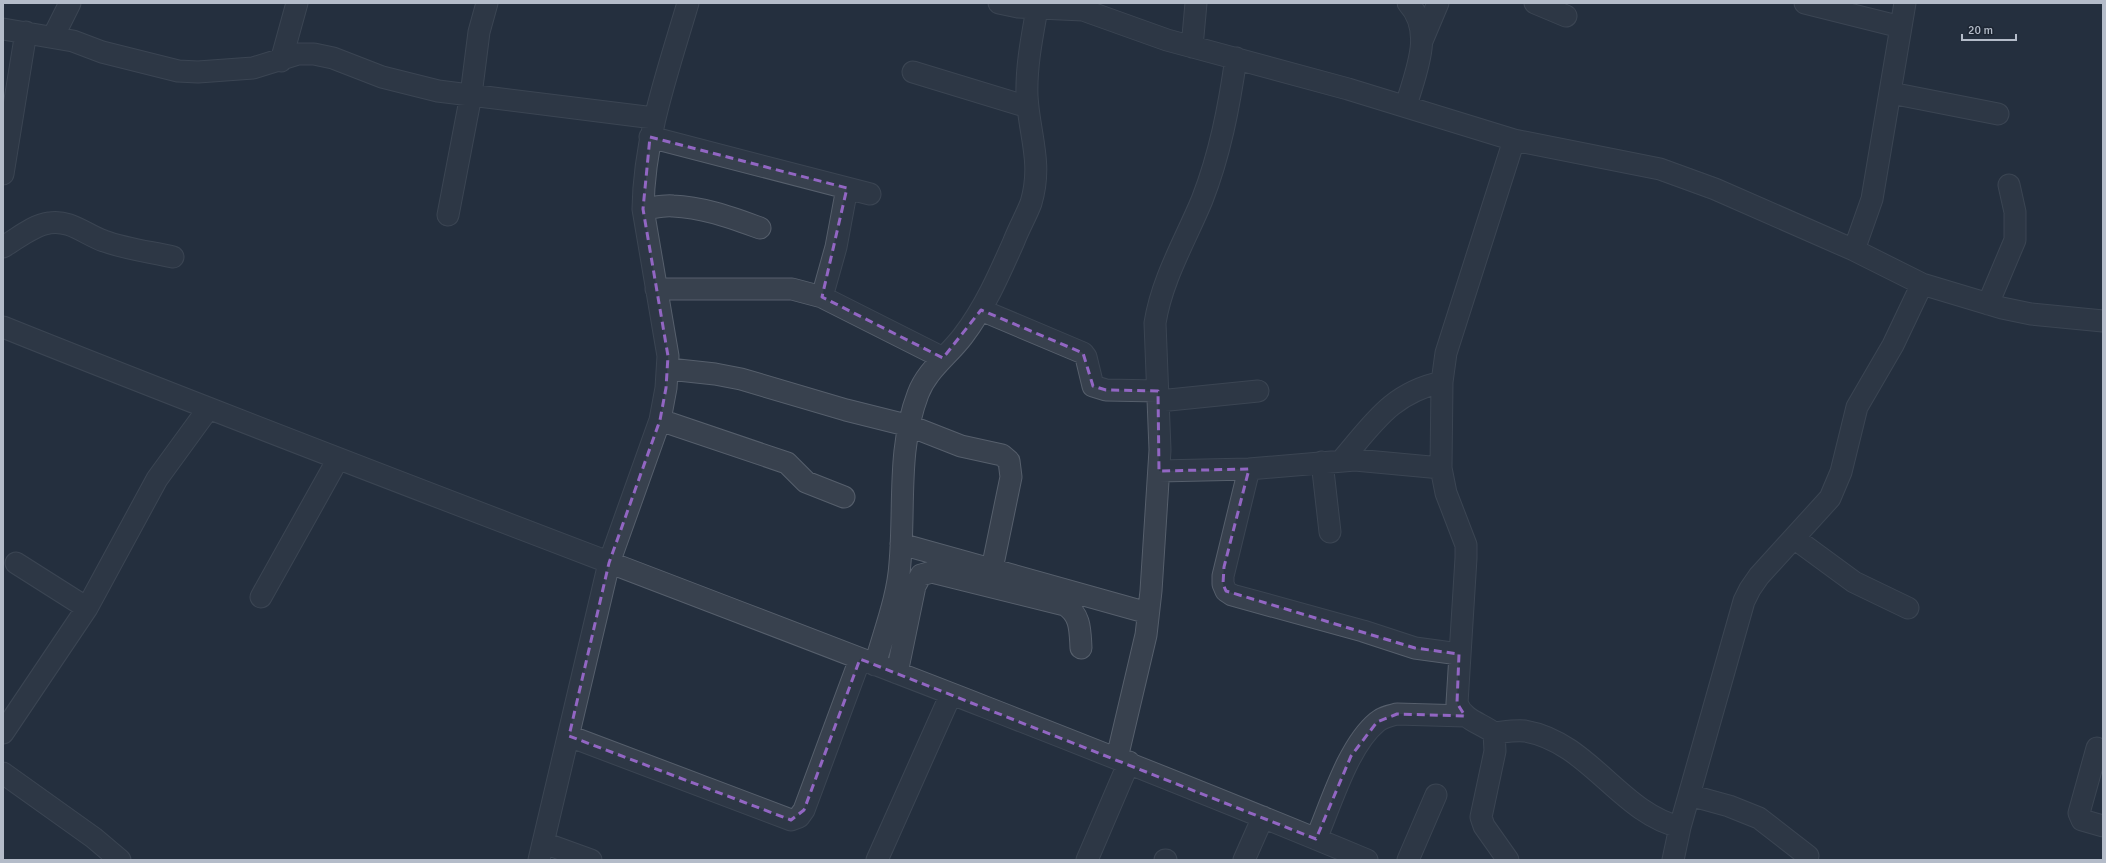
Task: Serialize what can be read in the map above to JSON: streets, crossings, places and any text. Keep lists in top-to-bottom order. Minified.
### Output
{"scale_bar":"20 m"}
